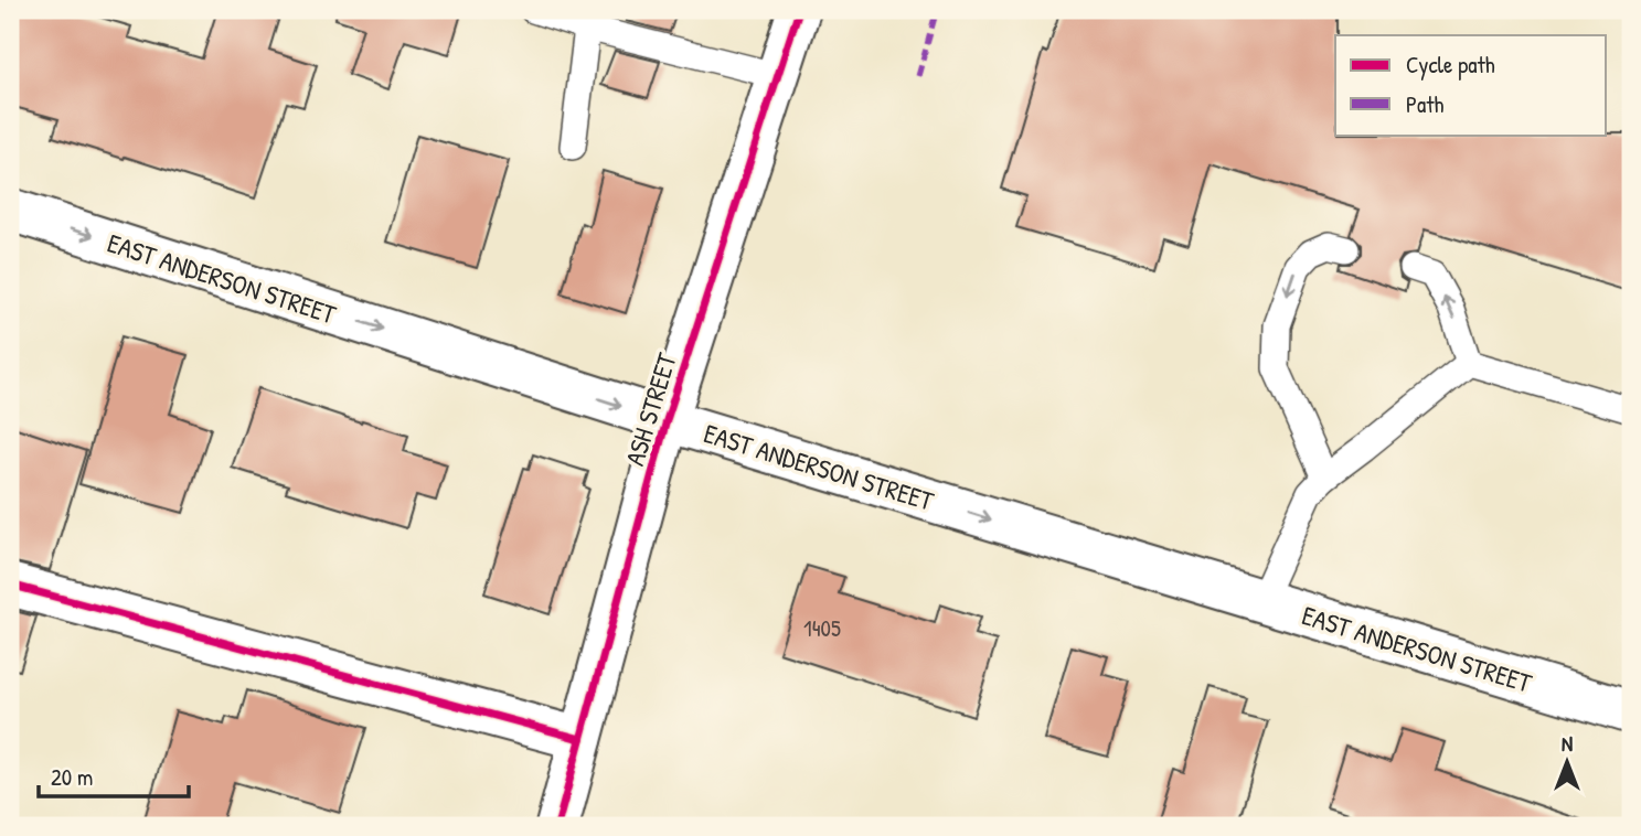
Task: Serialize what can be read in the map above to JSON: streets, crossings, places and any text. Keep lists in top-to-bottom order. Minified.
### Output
{"streets":{"main road":["EAST ANDERSON STREET","ASH STREET"]},"crossings":[["EAST ANDERSON STREET","ASH STREET"]],"house_numbers":["1405"],"legend":["Cycle path","Path"],"scale_bar":"20 m","north":"top"}
